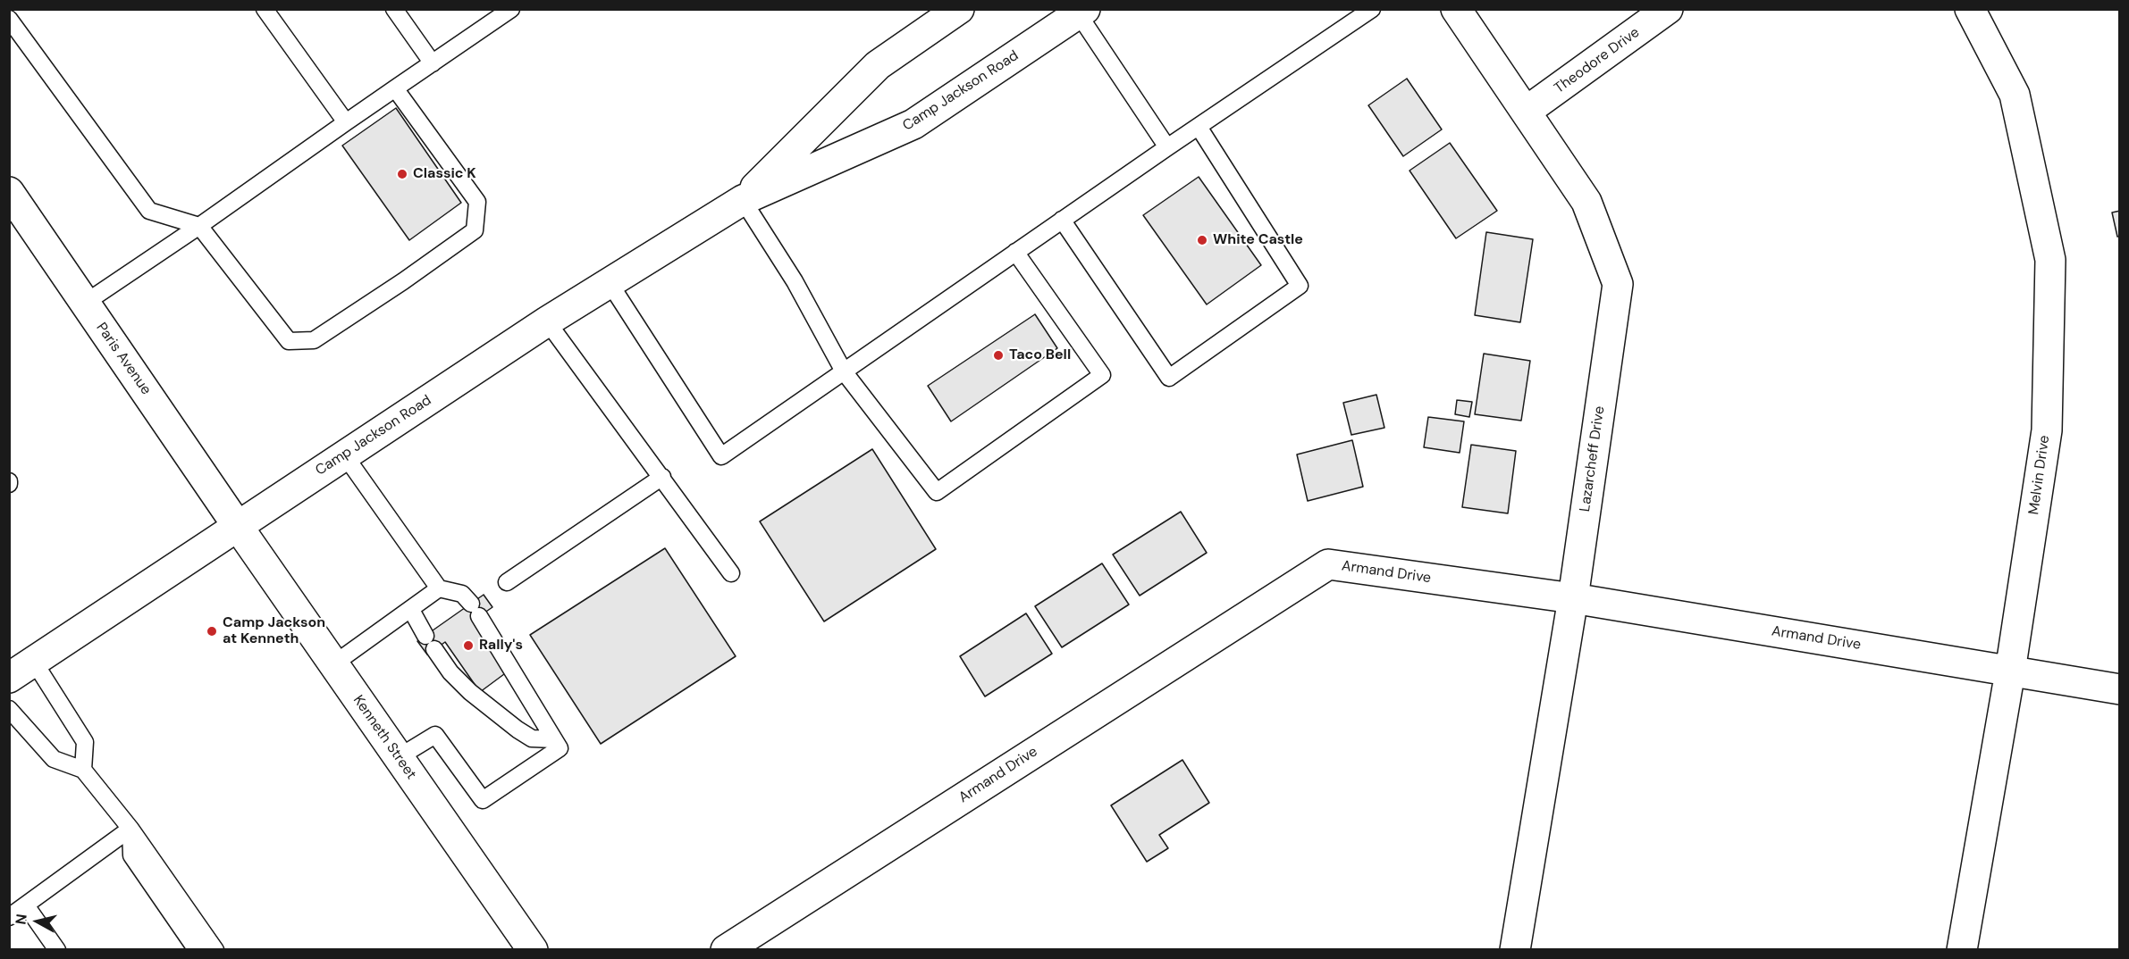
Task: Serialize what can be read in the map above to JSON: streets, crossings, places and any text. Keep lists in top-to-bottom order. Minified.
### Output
{"streets":{"street":["Theodore Drive","Camp Jackson Road","Paris Avenue","Lazarcheff Drive","Melvin Drive","Armand Drive","Kenneth Street"]},"crossings":[["Theodore Drive","Lazarcheff Drive"],["Camp Jackson Road","Paris Avenue"],["Camp Jackson Road","Kenneth Street"],["Paris Avenue","Kenneth Street"],["Lazarcheff Drive","Armand Drive"],["Melvin Drive","Armand Drive"]],"places":["Classic K","White Castle","Taco Bell","Camp Jackson at Kenneth","Rally's"],"north":"left"}
